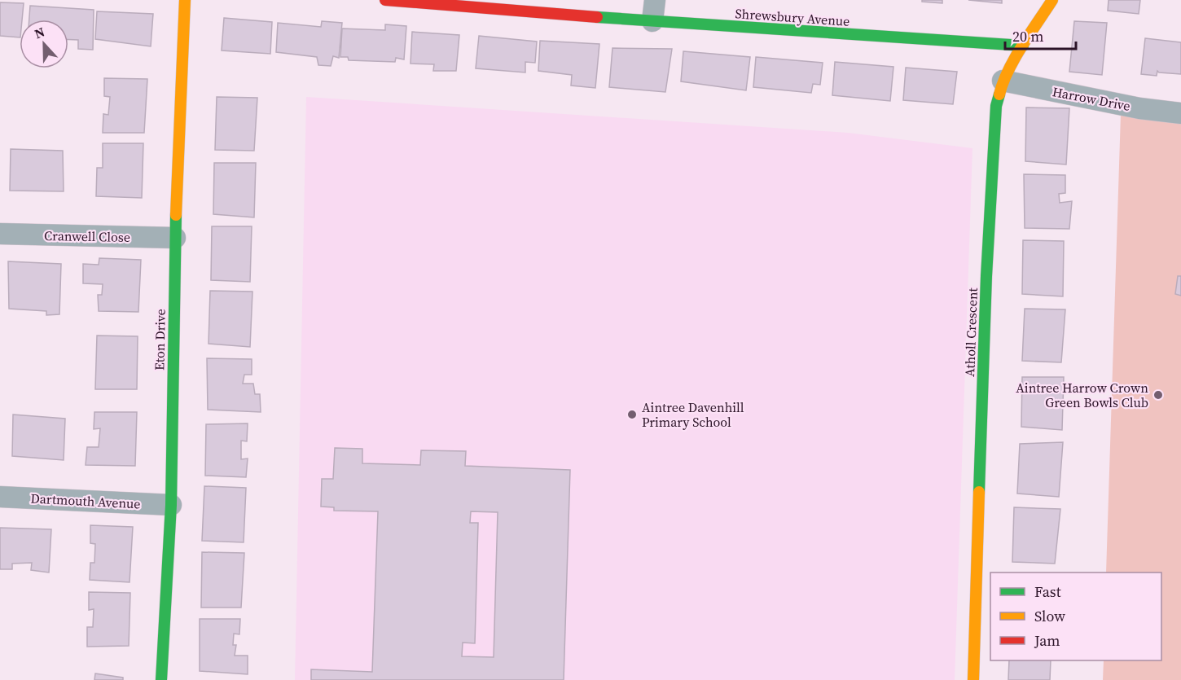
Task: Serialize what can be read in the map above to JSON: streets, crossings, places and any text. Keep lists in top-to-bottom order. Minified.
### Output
{"streets":{"street":["Shrewsbury Avenue","Harrow Drive","Cranwell Close","Atholl Crescent","Eton Drive","Dartmouth Avenue"]},"crossings":[["Shrewsbury Avenue","Atholl Crescent"],["Harrow Drive","Atholl Crescent"],["Cranwell Close","Eton Drive"],["Eton Drive","Dartmouth Avenue"]],"places":["Aintree Harrow Crown Green Bowls Club","Aintree Davenhill Primary School"],"legend":["Fast","Slow","Jam"],"scale_bar":"20 m","north":"top"}
